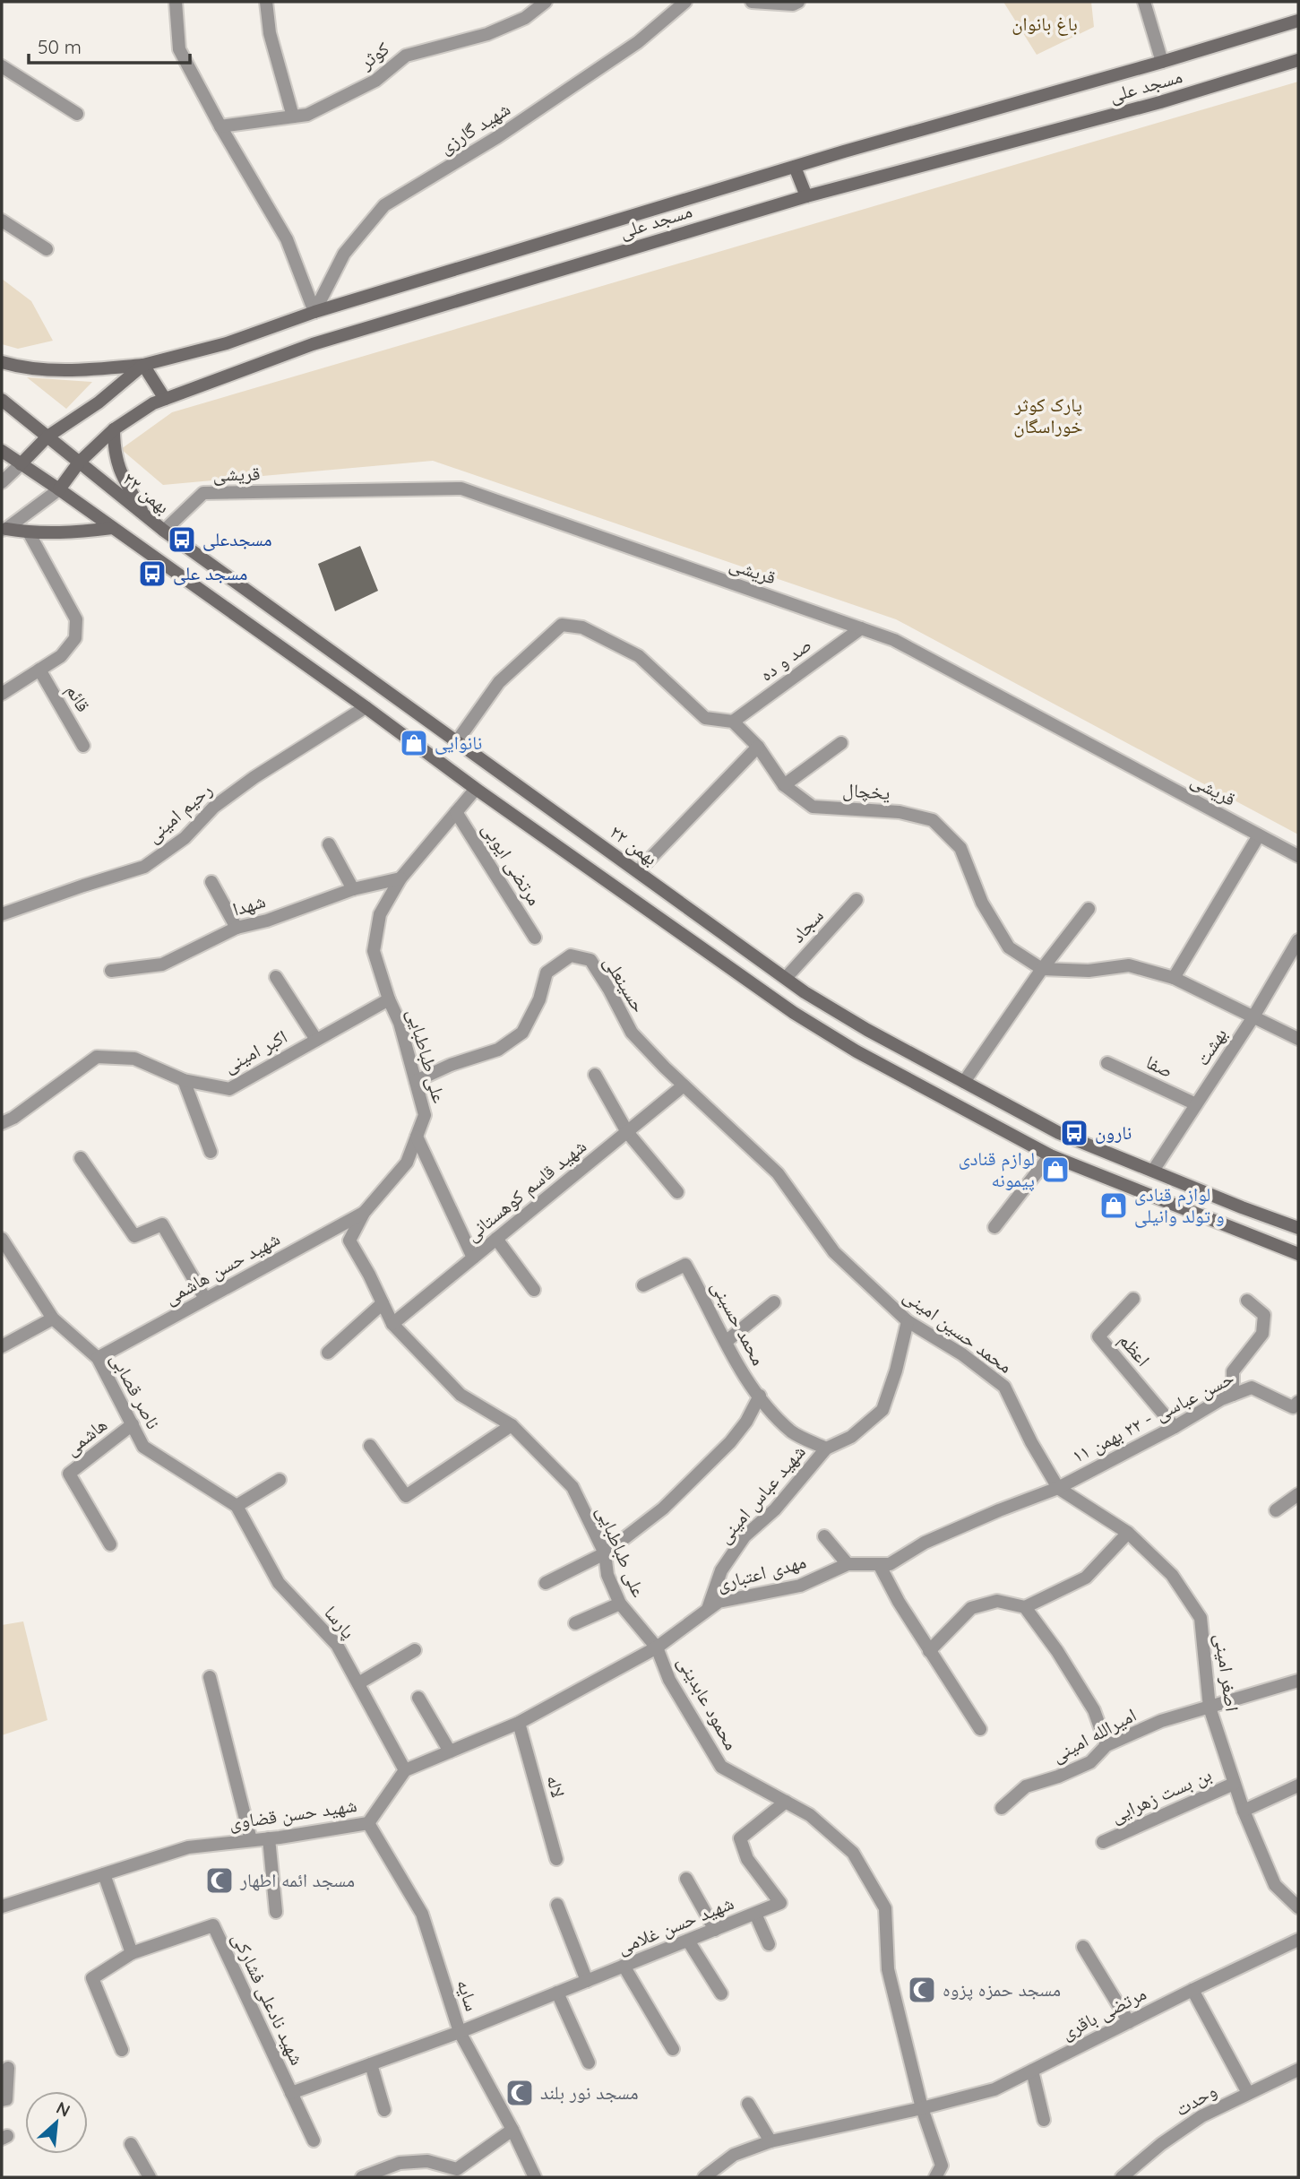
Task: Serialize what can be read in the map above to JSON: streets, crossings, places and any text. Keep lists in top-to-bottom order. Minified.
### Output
{"streets":{"main road":["مسجد علی","۲۲ بهمن"],"street":["کوثر","شهید گارزی","قریشی","صد و ده","قائم","یخچال","رحیم امینی","مرتضی ایوبی","شهدا","سجاد","حسینعلی","بهشت","اکبر امینی","علی طباطبایی","صفا","شهید قاسم کوهستانی","شهید حسن هاشمی","محمد حسینی","محمد حسین امینی","اعظم","ناصر قصابی","حسن عباسی - ۲۲ بهمن ۱۱","هاشمی","شهید عباس امینی","مهدی اعتباری","پارسا","اصغر امینی","محمود عابدینی","امیرالله امینی","لاله","بن بست زهرایی","شهید حسن قضاوی","شهید حسن غلامی","سایه","شهید نادعلی فشارکی","مرتضی باقری","وحدت"]},"crossings":[["مسجد علی","شهید گارزی"],["مسجد علی","۲۲ بهمن"],["قریشی","۲۲ بهمن"],["قریشی","صد و ده"],["۲۲ بهمن","سجاد"],["۲۲ بهمن","بهشت"],["صد و ده","یخچال"],["مرتضی ایوبی","علی طباطبایی"],["شهدا","علی طباطبایی"],["حسینعلی","علی طباطبایی"],["حسینعلی","شهید قاسم کوهستانی"],["حسینعلی","محمد حسین امینی"],["بهشت","صفا"],["اکبر امینی","علی طباطبایی"],["علی طباطبایی","شهید قاسم کوهستانی"],["علی طباطبایی","شهید حسن هاشمی"],["علی طباطبایی","مهدی اعتباری"],["علی طباطبایی","محمود عابدینی"],["شهید قاسم کوهستانی","محمد حسین امینی"],["شهید حسن هاشمی","ناصر قصابی"],["محمد حسینی","شهید عباس امینی"],["محمد حسین امینی","حسن عباسی - ۲۲ بهمن ۱۱"],["محمد حسین امینی","شهید عباس امینی"],["محمد حسین امینی","مهدی اعتباری"],["محمد حسین امینی","اصغر امینی"],["اعظم","حسن عباسی - ۲۲ بهمن ۱۱"],["ناصر قصابی","هاشمی"],["ناصر قصابی","پارسا"],["حسن عباسی - ۲۲ بهمن ۱۱","مهدی اعتباری"],["حسن عباسی - ۲۲ بهمن ۱۱","اصغر امینی"],["شهید عباس امینی","مهدی اعتباری"],["مهدی اعتباری","اصغر امینی"],["مهدی اعتباری","محمود عابدینی"],["پارسا","شهید حسن قضاوی"],["اصغر امینی","امیرالله امینی"],["اصغر امینی","بن بست زهرایی"],["محمود عابدینی","شهید حسن غلامی"],["محمود عابدینی","مرتضی باقری"],["شهید حسن قضاوی","سایه"],["شهید حسن غلامی","سایه"],["شهید حسن غلامی","شهید نادعلی فشارکی"]],"parks":["باغ بانوان","پارک کوثر خوراسگان"],"places":{"bus stop":["مسجدعلی","مسجد علی","نارون"],"shop":["نانوایی","لوازم قنادی پیمونه","لوازم قنادی و تولد وانیلی"],"mosque":["مسجد ائمه اطهار","مسجد حمزه پزوه","مسجد نور بلند"]},"scale_bar":"50 m","north":"top right"}
